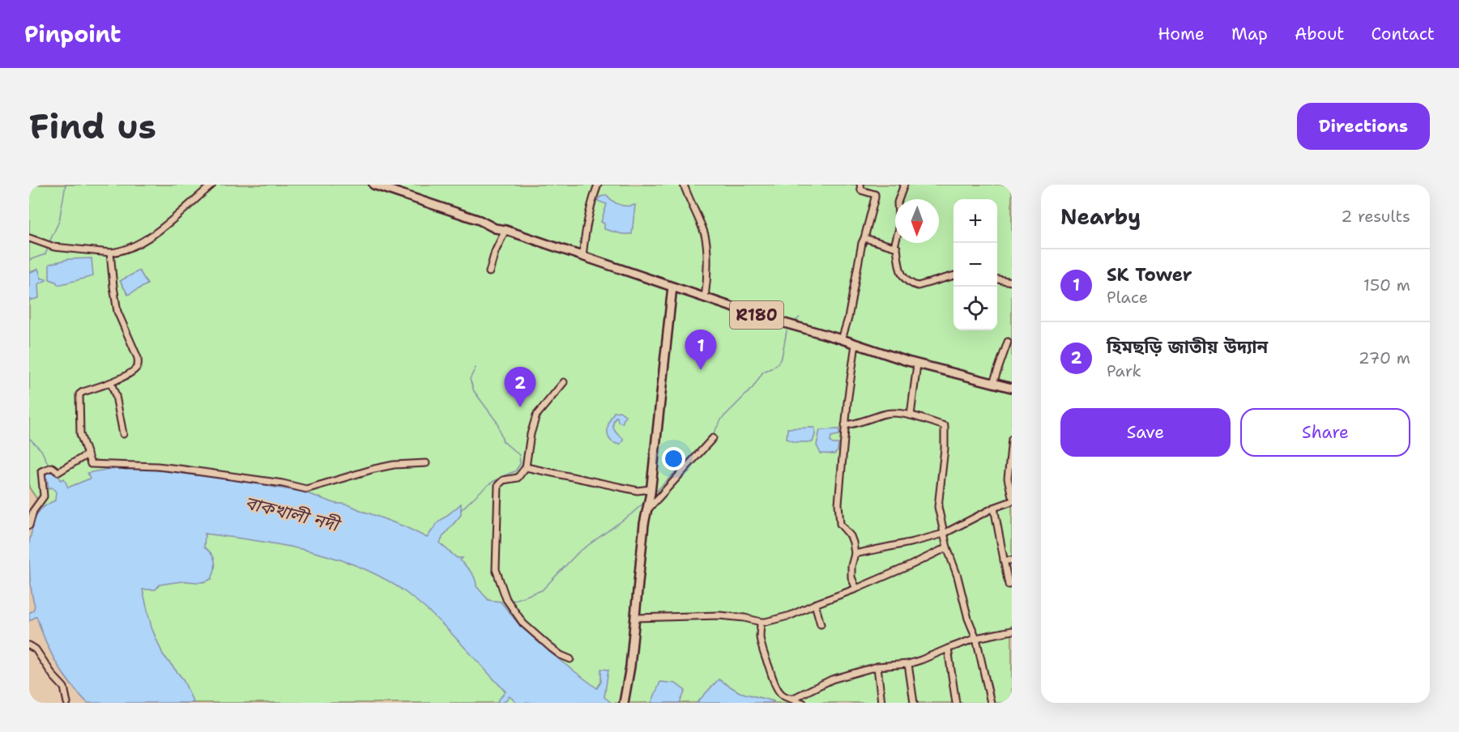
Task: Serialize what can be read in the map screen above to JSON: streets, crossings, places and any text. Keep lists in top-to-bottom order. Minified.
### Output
{"streets":{"main road":["R180"]},"water":["বাকখালী নদী"],"north":"bottom","page":{"header":"Pinpoint","nav":["Home","Map","About","Contact"],"buttons":["Directions",["Save","Share"]],"title":"Find us","heading":["Nearby","2 results"],"map_buttons":["+","−"],"list":[{"mark":"1","name":"SK Tower","note":"Place","value":"150 m"},{"mark":"2","name":"হিমছড়ি জাতীয় উদ্যান","note":"Park","value":"270 m"}],"pins":["1","2"]}}
